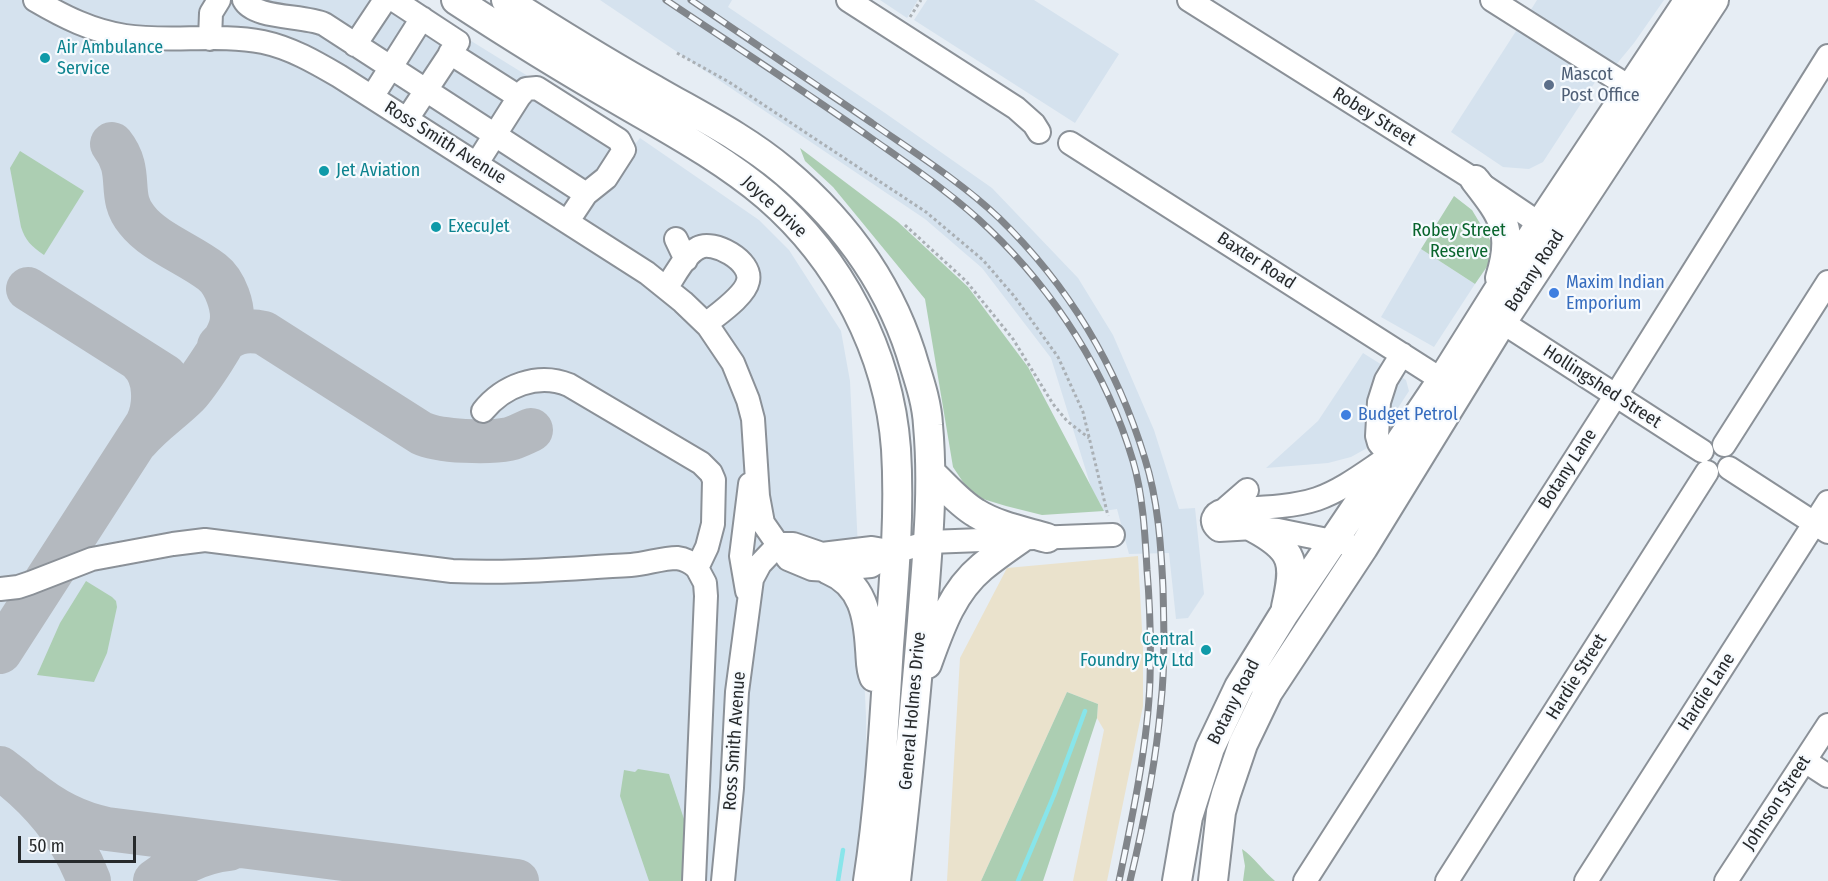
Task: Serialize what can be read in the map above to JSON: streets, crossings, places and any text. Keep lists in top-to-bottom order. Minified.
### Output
{"streets":{"main road":["Joyce Drive","Botany Road","General Holmes Drive"],"street":["Robey Street","Ross Smith Avenue","Baxter Road","Hollingshed Street","Botany Lane","Hardie Street","Hardie Lane","Johnson Street"]},"crossings":[["Robey Street","Botany Road"],["Ross Smith Avenue","Joyce Drive"],["Ross Smith Avenue","General Holmes Drive"],["Joyce Drive","General Holmes Drive"],["Baxter Road","Botany Road"],["Botany Road","Hollingshed Street"],["Hollingshed Street","Botany Lane"],["Hollingshed Street","Hardie Street"],["Hollingshed Street","Hardie Lane"]],"parks":["Robey Street Reserve"],"places":["Air Ambulance Service","Mascot Post Office","Jet Aviation","ExecuJet","Maxim Indian Emporium","Budget Petrol","Central Foundry Pty Ltd"],"scale_bar":"50 m"}
